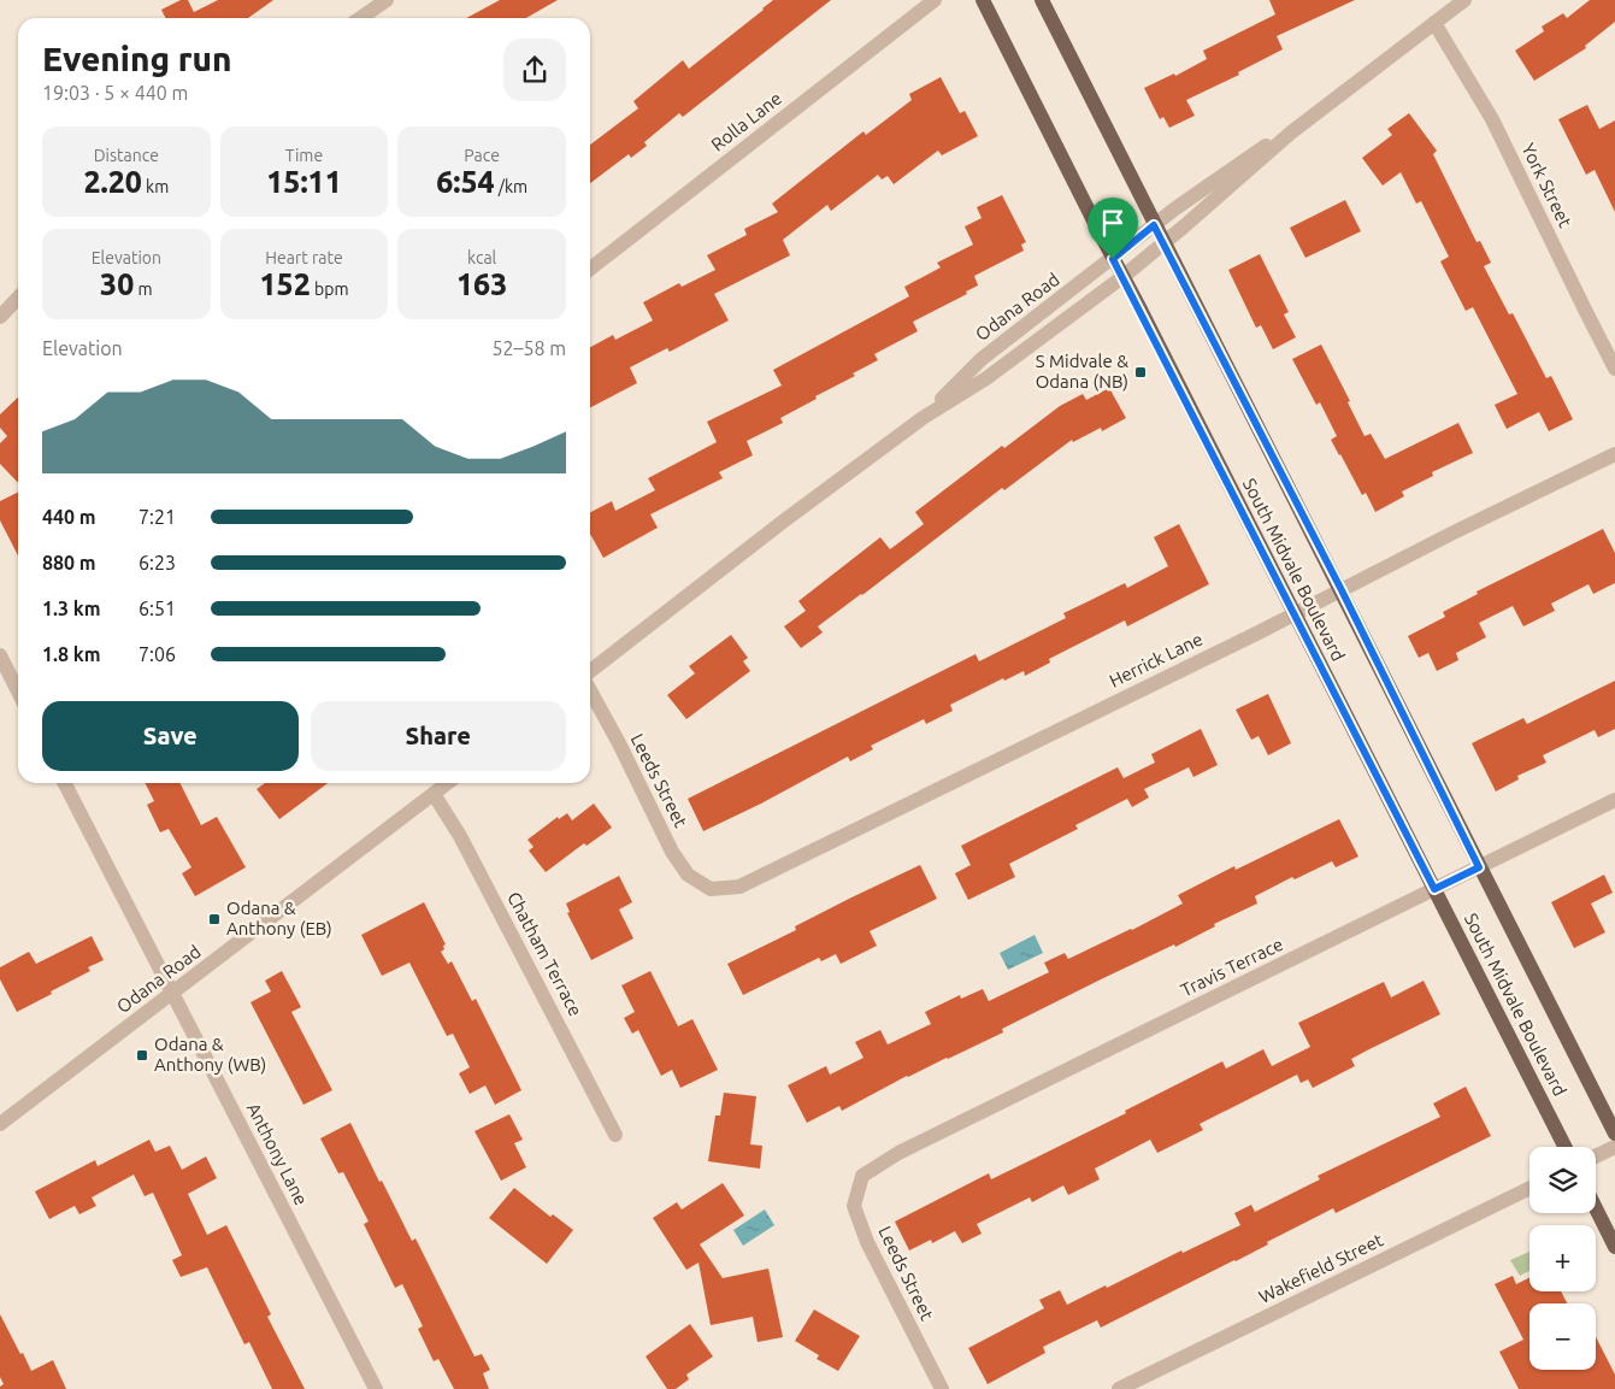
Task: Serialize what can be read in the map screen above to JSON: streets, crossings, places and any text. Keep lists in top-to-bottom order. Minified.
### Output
{"streets":{"main road":["South Midvale Boulevard"],"street":["Rolla Lane","York Street","Odana Road","Herrick Lane","Leeds Street","Chatham Terrace","Travis Terrace","Anthony Lane","Wakefield Street"]},"crossings":[["York Street","Odana Road"],["Odana Road","South Midvale Boulevard"],["Odana Road","Chatham Terrace"],["Odana Road","Anthony Lane"],["South Midvale Boulevard","Herrick Lane"],["South Midvale Boulevard","Travis Terrace"],["Herrick Lane","Leeds Street"],["Leeds Street","Travis Terrace"]],"places":{"transit":["S Midvale & Odana (NB)","Odana & Anthony (EB)","Odana & Anthony (WB)"]},"page":{"heading":["Evening run","19:03 · 5 × 440 m"],"stats":[["Distance","2.20 km"],["Time","15:11"],["Pace","6:54 /km"],["Elevation","30 m"],["Heart rate","152 bpm"],["kcal","163"]],"chart":["Elevation","52–58 m"],"list":[{"name":"440 m","note":"7:21"},{"name":"880 m","note":"6:23"},{"name":"1.3 km","note":"6:51"},{"name":"1.8 km","note":"7:06"}],"buttons":["Save","Share"],"map_buttons":["+","−"]}}
